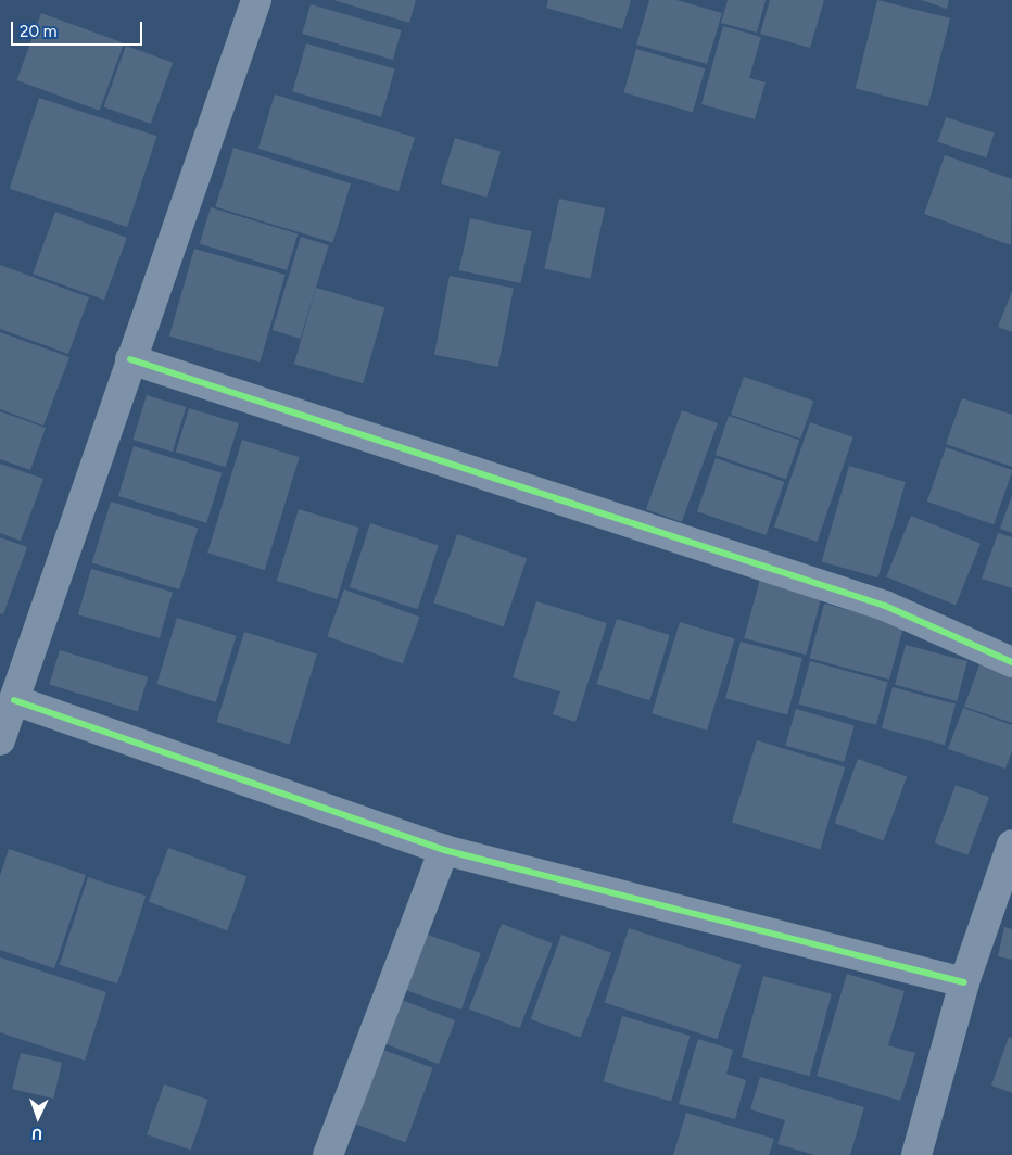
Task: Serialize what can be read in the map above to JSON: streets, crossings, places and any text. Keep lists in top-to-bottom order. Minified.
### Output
{"scale_bar":"20 m","north":"bottom"}
